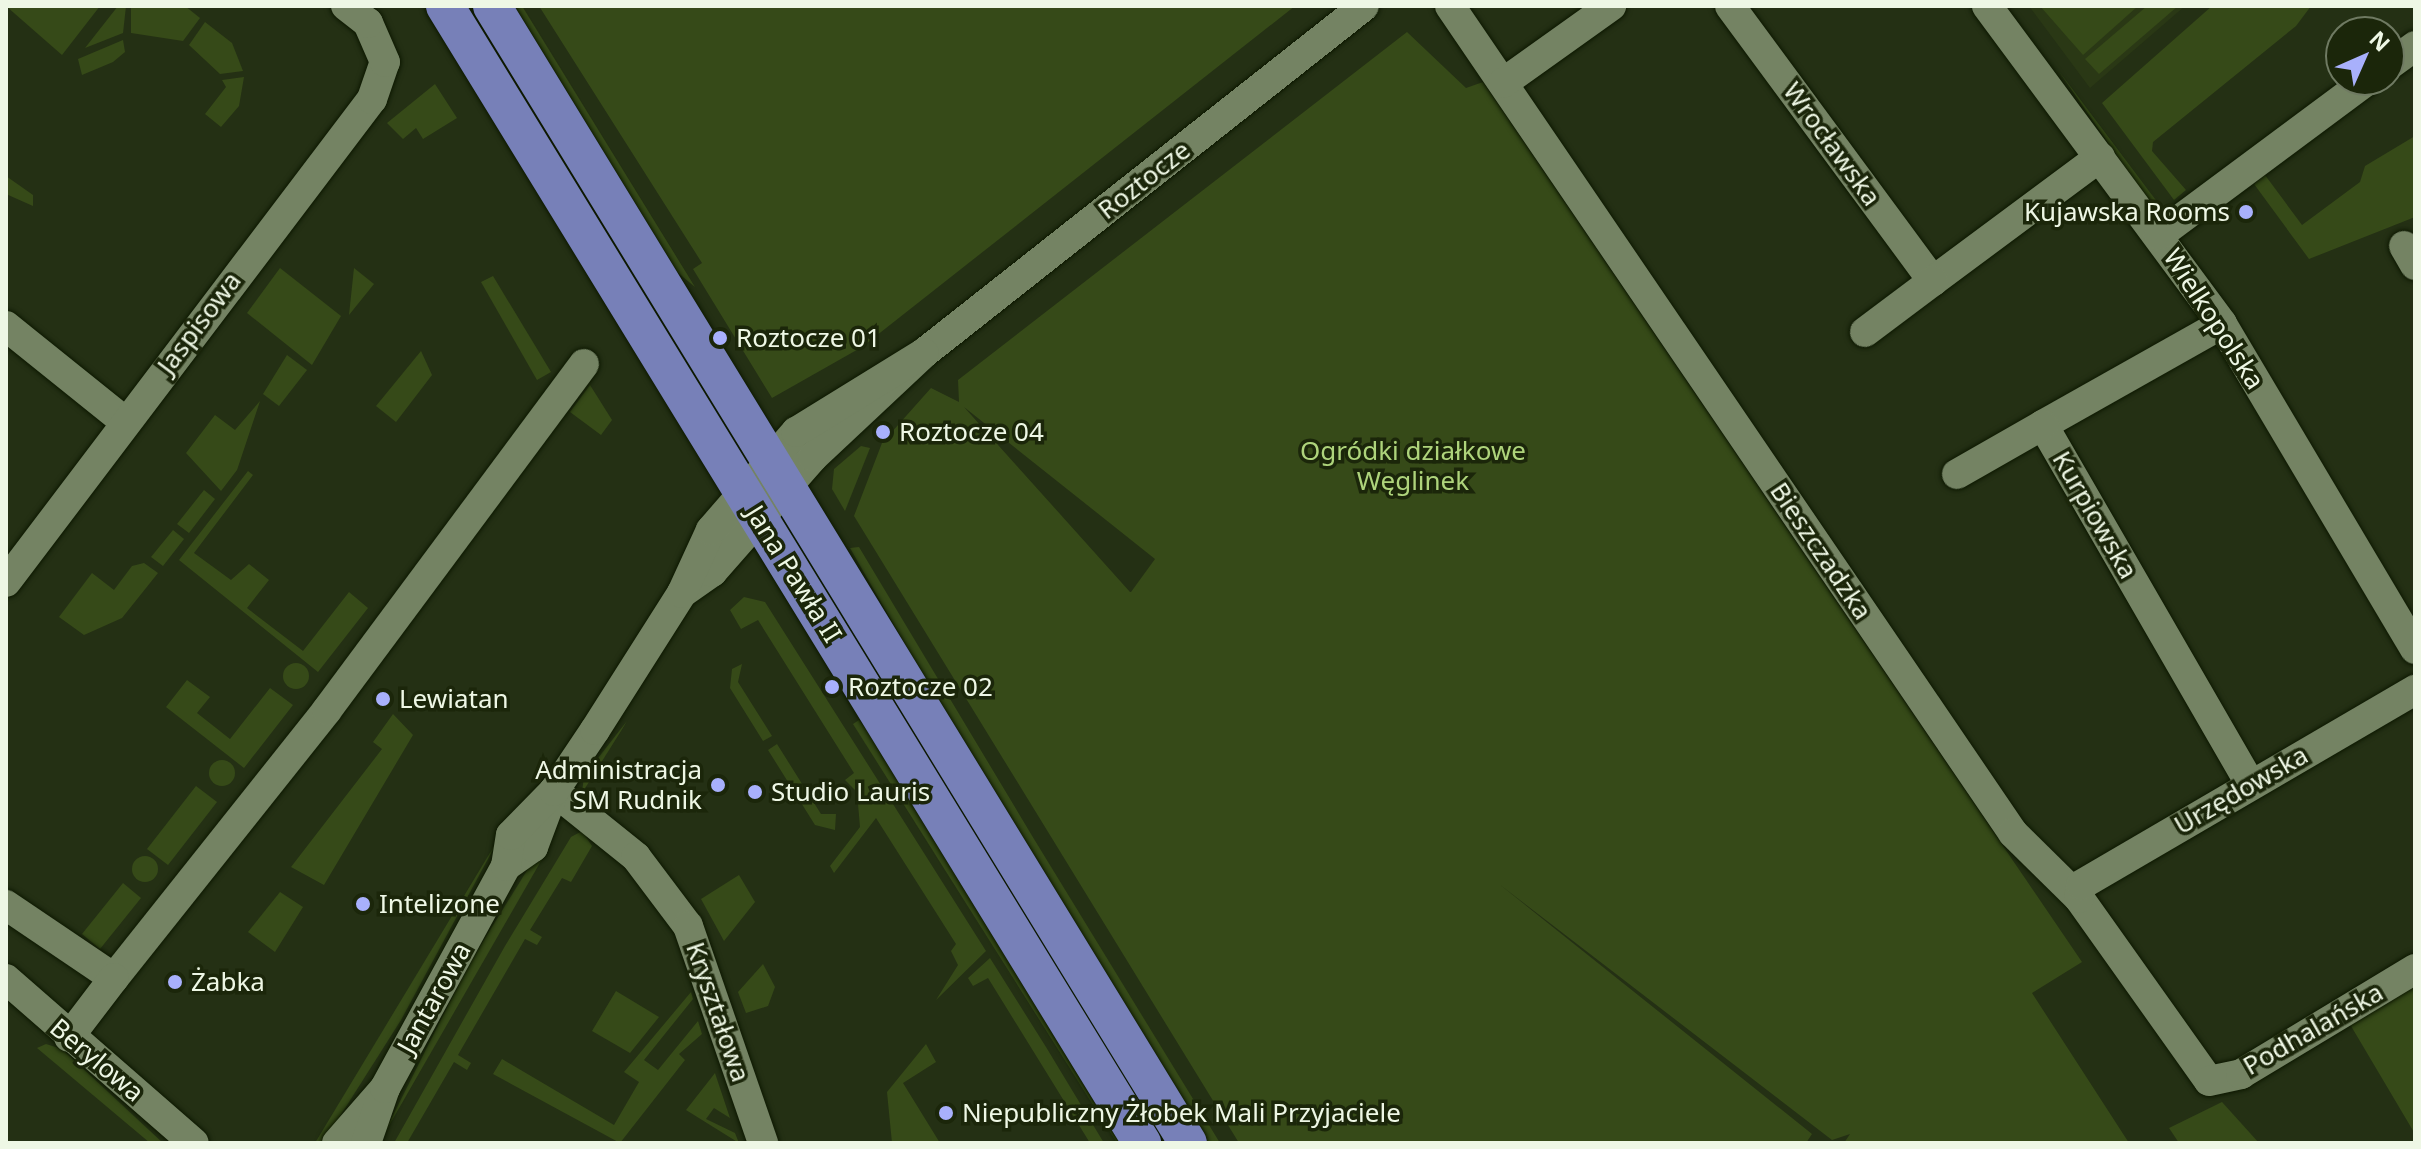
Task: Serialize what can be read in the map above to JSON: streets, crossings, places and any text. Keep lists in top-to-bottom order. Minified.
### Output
{"streets":{"main road":["Jana Pawła II"],"street":["Wrocławska","Roztocze","Wielkopolska","Jaspisowa","Kurpiowska","Bieszczadzka","Urzędowska","Jantarowa","Kryształowa","Podhalańska","Berylowa"]},"crossings":[["Roztocze","Jana Pawła II"],["Roztocze","Jantarowa"],["Wielkopolska","Kurpiowska"],["Kurpiowska","Urzędowska"],["Bieszczadzka","Urzędowska"],["Bieszczadzka","Podhalańska"],["Jana Pawła II","Jantarowa"],["Jantarowa","Kryształowa"]],"parks":["Ogródki działkowe Węglinek"],"places":["Kujawska Rooms","Roztocze 01","Roztocze 04","Roztocze 02","Lewiatan","Administracja SM Rudnik","Studio Lauris","Intelizone","Żabka","Niepubliczny Żłobek Mali Przyjaciele"],"north":"top right"}
